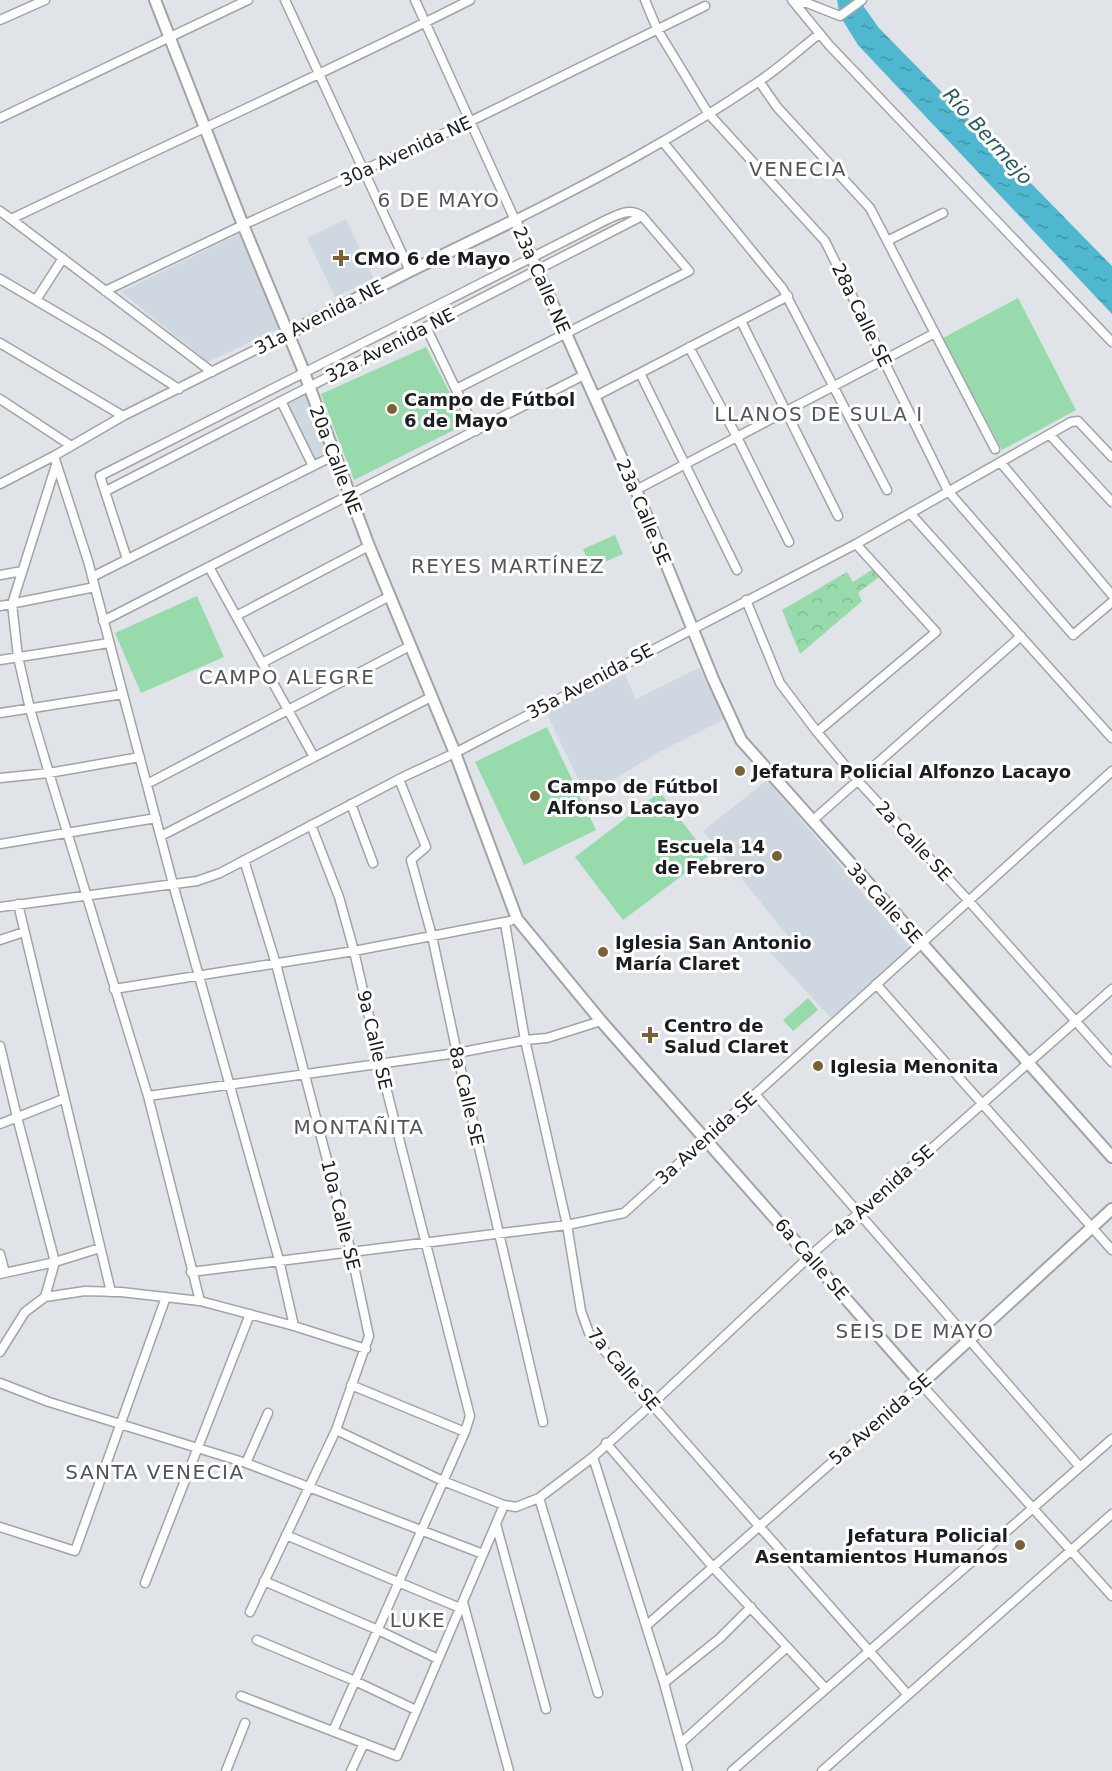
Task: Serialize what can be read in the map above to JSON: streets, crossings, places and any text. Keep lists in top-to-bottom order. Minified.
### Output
{"streets":{"street":["30a Avenida NE","23a Calle NE","28a Calle SE","31a Avenida NE","32a Avenida NE","20a Calle NE","23a Calle SE","35a Avenida SE","2a Calle SE","3a Calle SE","9a Calle SE","8a Calle SE","3a Avenida SE","4a Avenida SE","10a Calle SE","6a Calle SE","7a Calle SE","5a Avenida SE"]},"crossings":[["30a Avenida NE","23a Calle NE"],["30a Avenida NE","28a Calle SE"],["30a Avenida NE","20a Calle NE"],["23a Calle NE","31a Avenida NE"],["23a Calle NE","32a Avenida NE"],["23a Calle NE","23a Calle SE"],["28a Calle SE","31a Avenida NE"],["28a Calle SE","35a Avenida SE"],["31a Avenida NE","20a Calle NE"],["32a Avenida NE","20a Calle NE"],["20a Calle NE","35a Avenida SE"],["20a Calle NE","6a Calle SE"],["23a Calle SE","35a Avenida SE"],["23a Calle SE","3a Calle SE"],["35a Avenida SE","2a Calle SE"],["35a Avenida SE","3a Calle SE"],["35a Avenida SE","9a Calle SE"],["35a Avenida SE","8a Calle SE"],["35a Avenida SE","10a Calle SE"],["2a Calle SE","3a Avenida SE"],["2a Calle SE","4a Avenida SE"],["3a Calle SE","3a Avenida SE"],["3a Calle SE","4a Avenida SE"],["9a Calle SE","3a Avenida SE"],["8a Calle SE","3a Avenida SE"],["3a Avenida SE","10a Calle SE"],["3a Avenida SE","6a Calle SE"],["3a Avenida SE","7a Calle SE"],["4a Avenida SE","6a Calle SE"],["4a Avenida SE","7a Calle SE"],["6a Calle SE","5a Avenida SE"],["7a Calle SE","5a Avenida SE"]],"districts":["VENECIA","6 DE MAYO","LLANOS DE SULA I","REYES MARTÍNEZ","CAMPO ALEGRE","MONTAÑITA","SEIS DE MAYO","SANTA VENECIA","LUKE"],"water":["Río Bermejo"],"places":{"health":["CMO 6 de Mayo","Centro de Salud Claret"],"other":["Campo de Fútbol 6 de Mayo","Jefatura Policial Alfonzo Lacayo","Campo de Fútbol Alfonso Lacayo","Escuela 14 de Febrero","Iglesia San Antonio María Claret","Iglesia Menonita","Jefatura Policial Asentamientos Humanos"]}}
